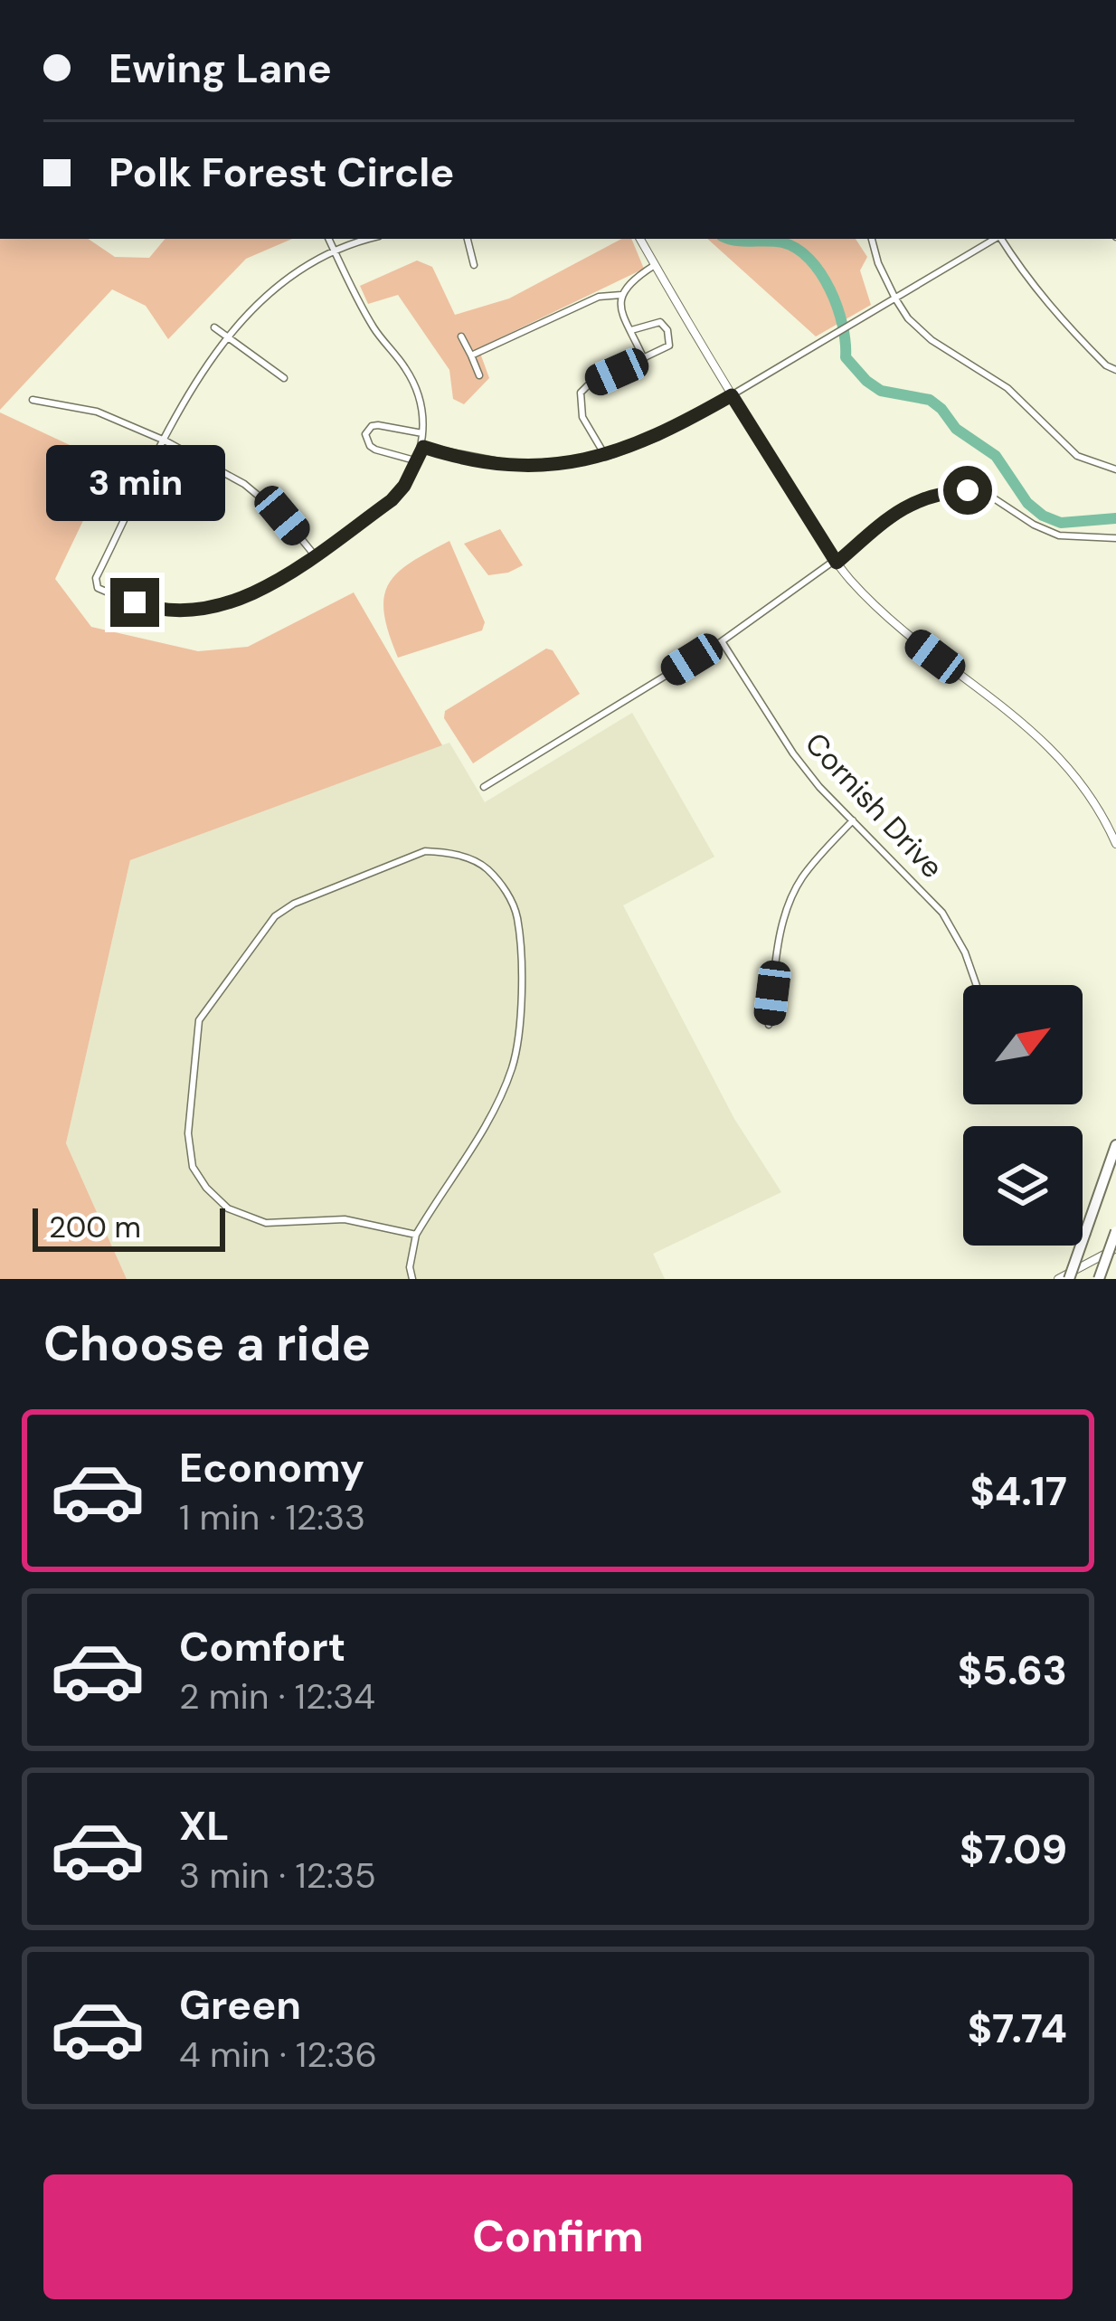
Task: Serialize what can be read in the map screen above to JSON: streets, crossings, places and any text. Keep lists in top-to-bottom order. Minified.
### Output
{"streets":{"street":["Cornish Drive"]},"scale_bar":"200 m","north":"top right","page":{"banner":["Ewing Lane","Polk Forest Circle"],"bubble":"3 min","scale":"200 m","heading":"Choose a ride","list":[{"name":"Economy","note":"1 min · 12:33","value":"$4.17"},{"name":"Comfort","note":"2 min · 12:34","value":"$5.63"},{"name":"XL","note":"3 min · 12:35","value":"$7.09"},{"name":"Green","note":"4 min · 12:36","value":"$7.74"}],"buttons":"Confirm"}}
